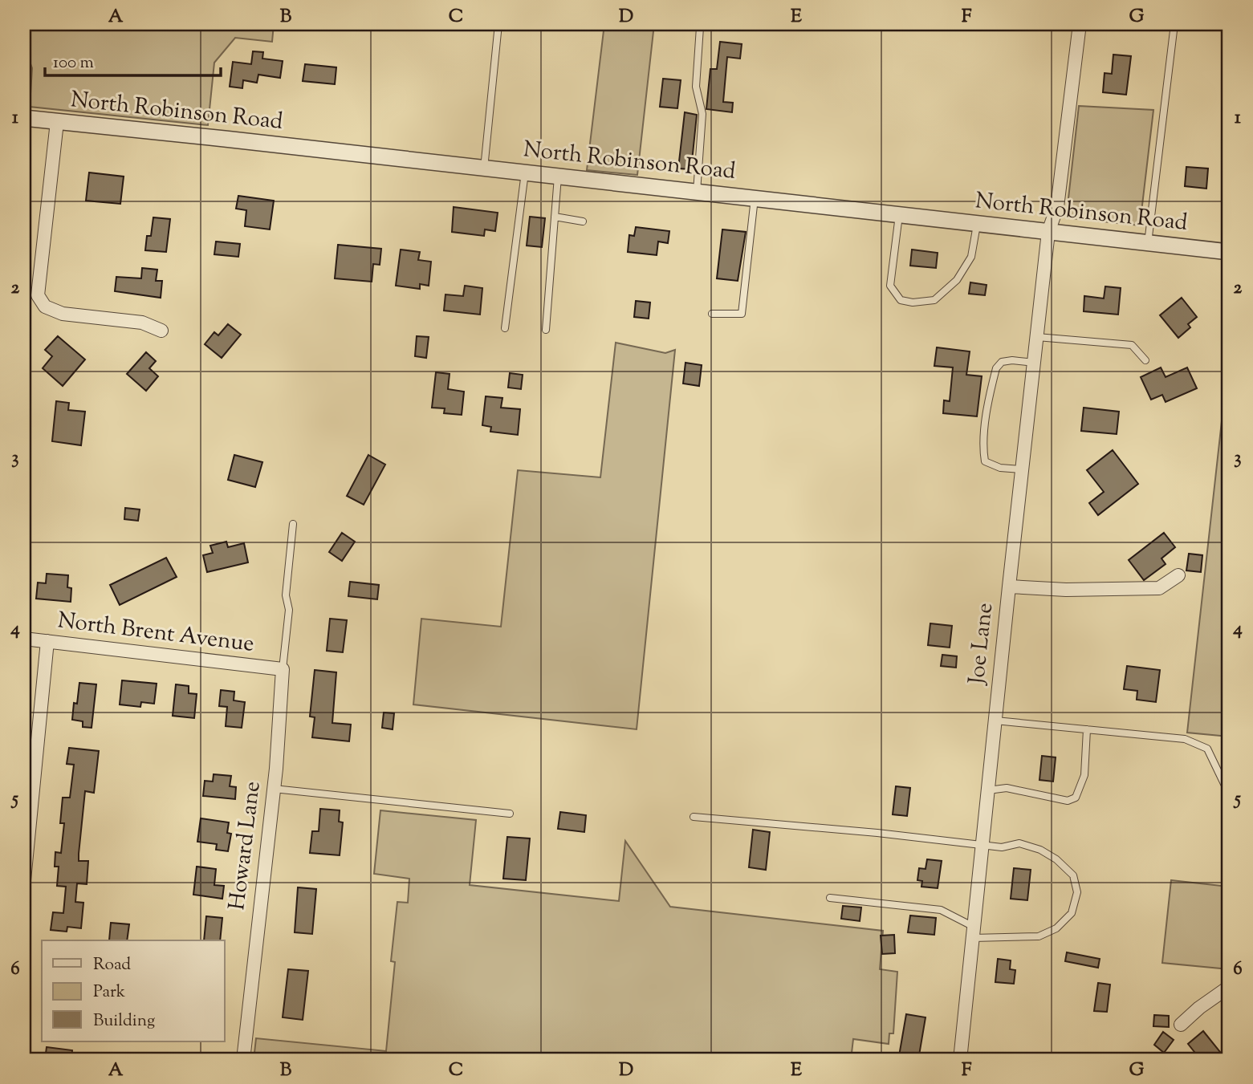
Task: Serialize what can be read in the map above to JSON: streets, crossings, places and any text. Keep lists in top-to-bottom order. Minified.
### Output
{"streets":{"street":["North Robinson Road","North Brent Avenue","Joe Lane","Howard Lane"]},"crossings":[["North Robinson Road","Joe Lane"],["North Brent Avenue","Howard Lane"]],"legend":["Road","Park","Building"],"scale_bar":"100 m","grid":{"columns":["A","B","C","D","E","F","G"],"rows":["1","2","3","4","5","6"]}}
